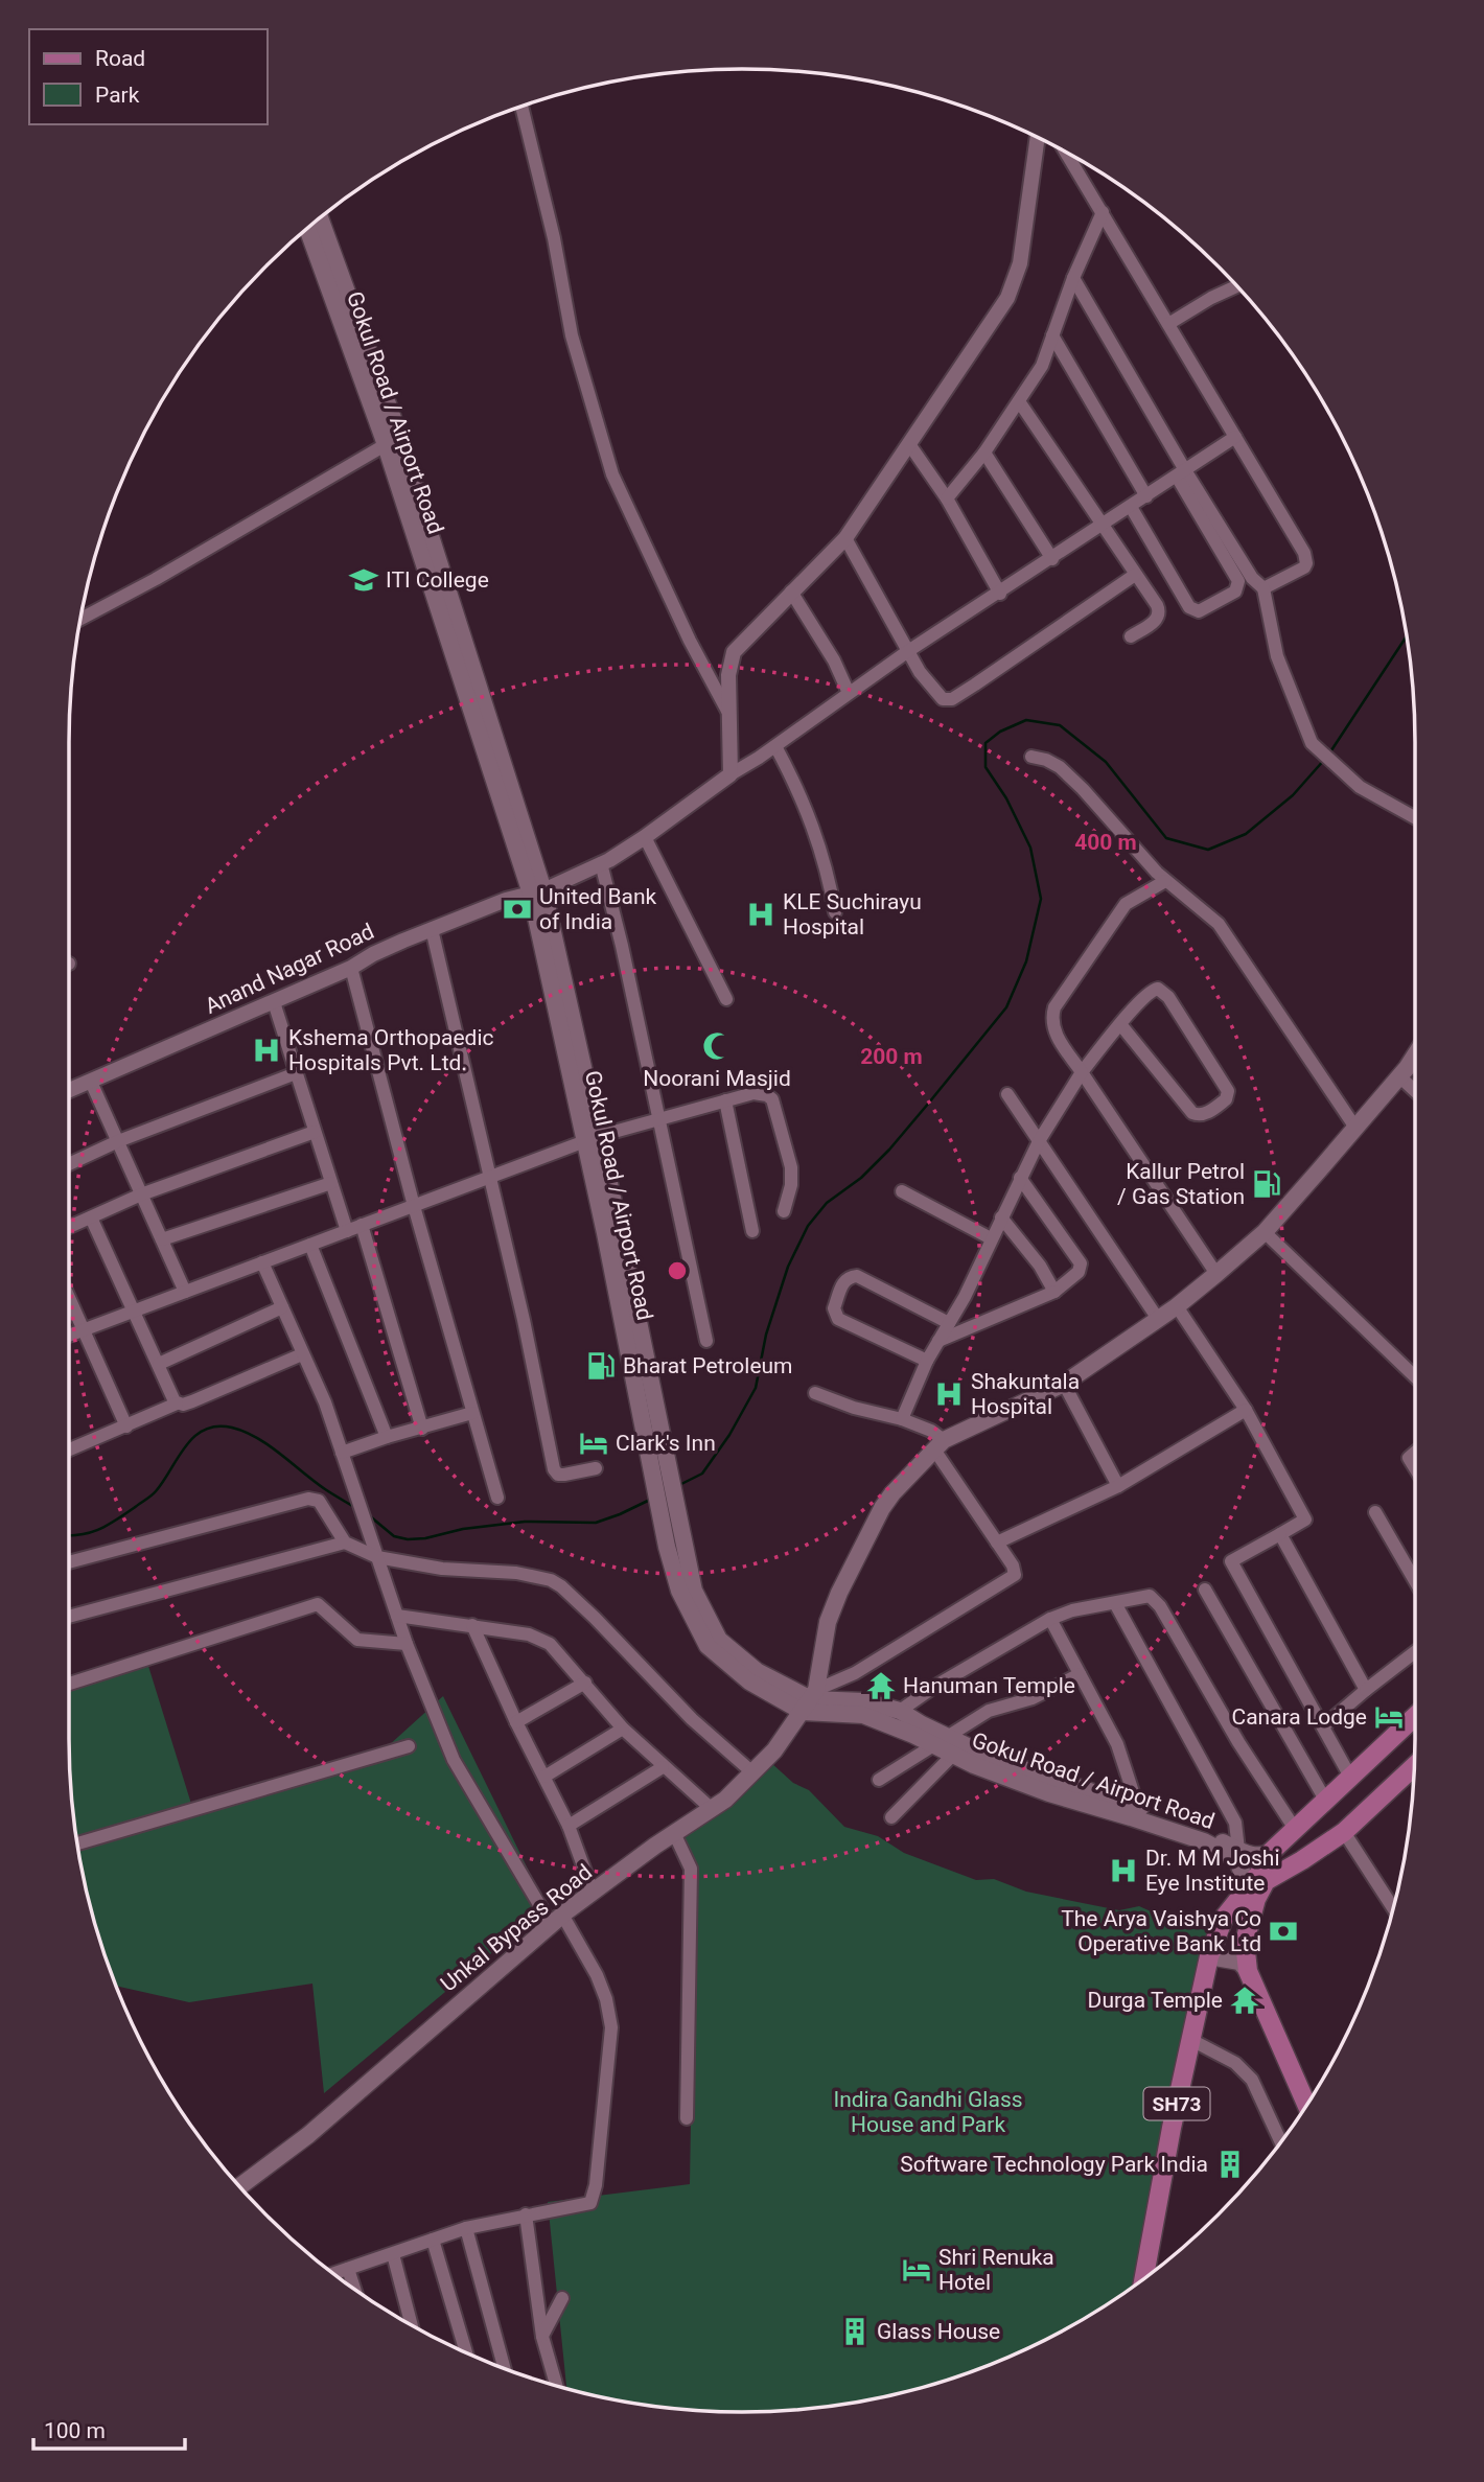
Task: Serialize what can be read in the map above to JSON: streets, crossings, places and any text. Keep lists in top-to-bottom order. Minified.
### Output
{"streets":{"main road":["Gokul Road / Airport Road","Unkal Bypass Road","SH73"],"street":["Anand Nagar Road"]},"crossings":[["Gokul Road / Airport Road","Anand Nagar Road"],["Gokul Road / Airport Road","Unkal Bypass Road"],["Gokul Road / Airport Road","SH73"]],"parks":["Indira Gandhi Glass House and Park"],"places":{"school or university":["ITI College"],"bank":["United Bank of India","The Arya Vaishya Co Operative Bank Ltd"],"hospital":["KLE Suchirayu Hospital","Kshema Orthopaedic Hospitals Pvt. Ltd.","Shakuntala Hospital","Dr. M M Joshi Eye Institute"],"mosque":["Noorani Masjid"],"fuel station":["Kallur Petrol / Gas Station","Bharat Petroleum"],"hotel":["Clark's Inn","Canara Lodge","Shri Renuka Hotel"],"temple":["Hanuman Temple","Durga Temple"],"building":["Software Technology Park India","Glass House"]},"legend":["Road","Park"],"scale_bar":"100 m","rings":["400 m","200 m"]}
